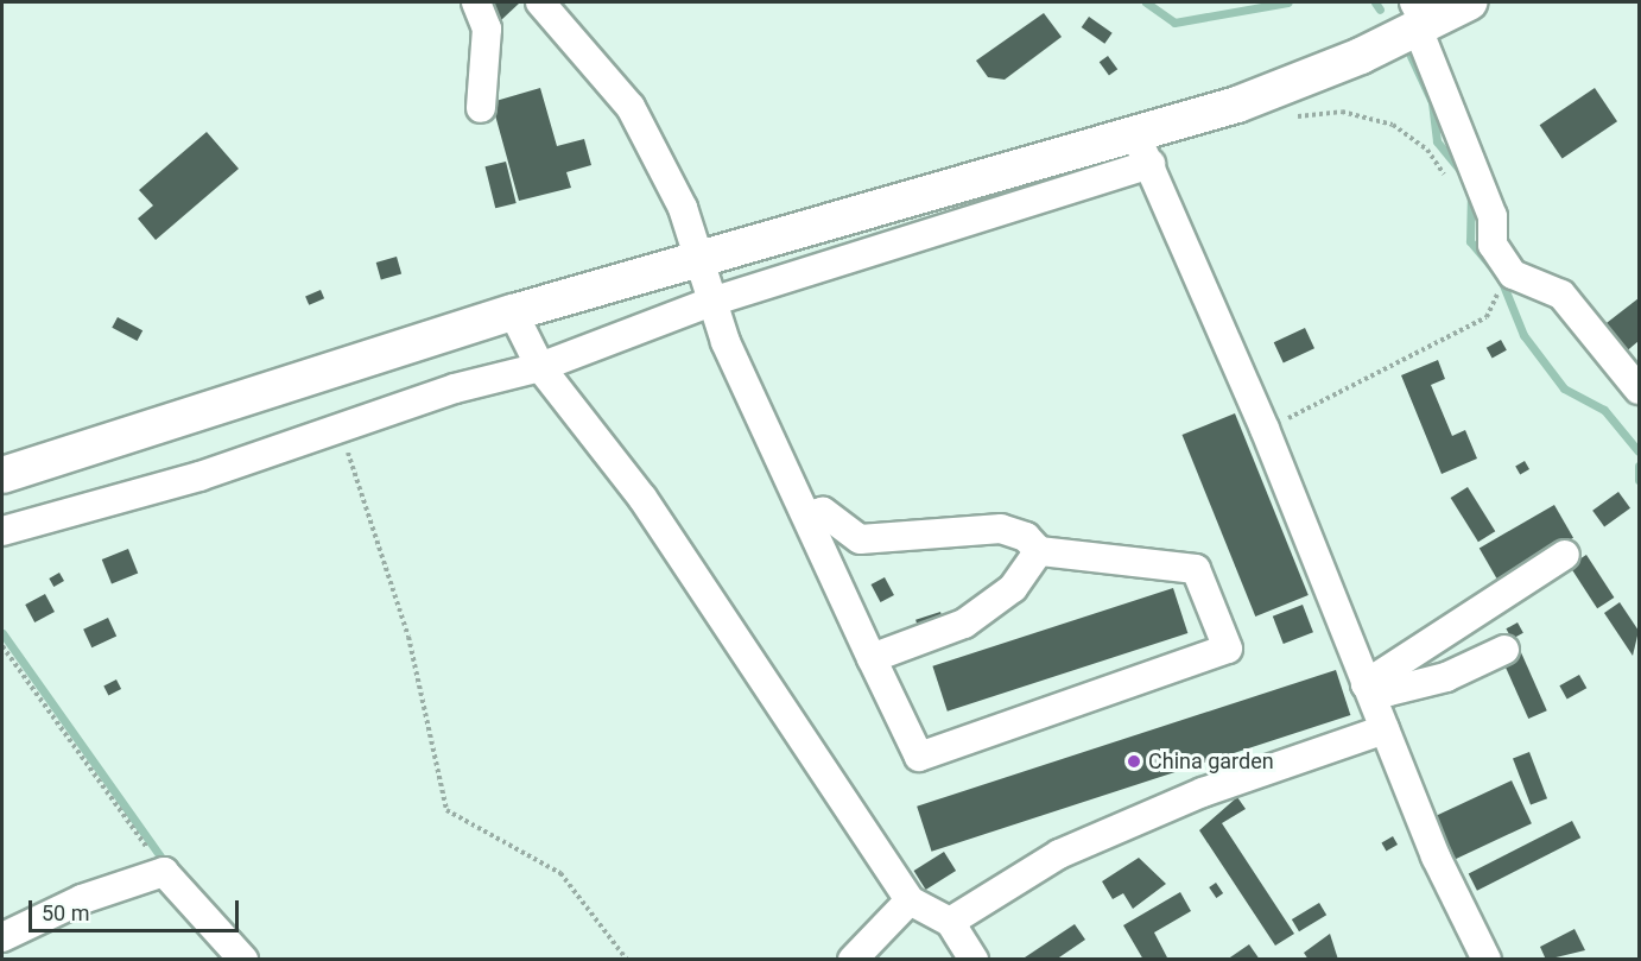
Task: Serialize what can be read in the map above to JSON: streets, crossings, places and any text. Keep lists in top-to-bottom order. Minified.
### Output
{"places":["China garden"],"scale_bar":"50 m"}
